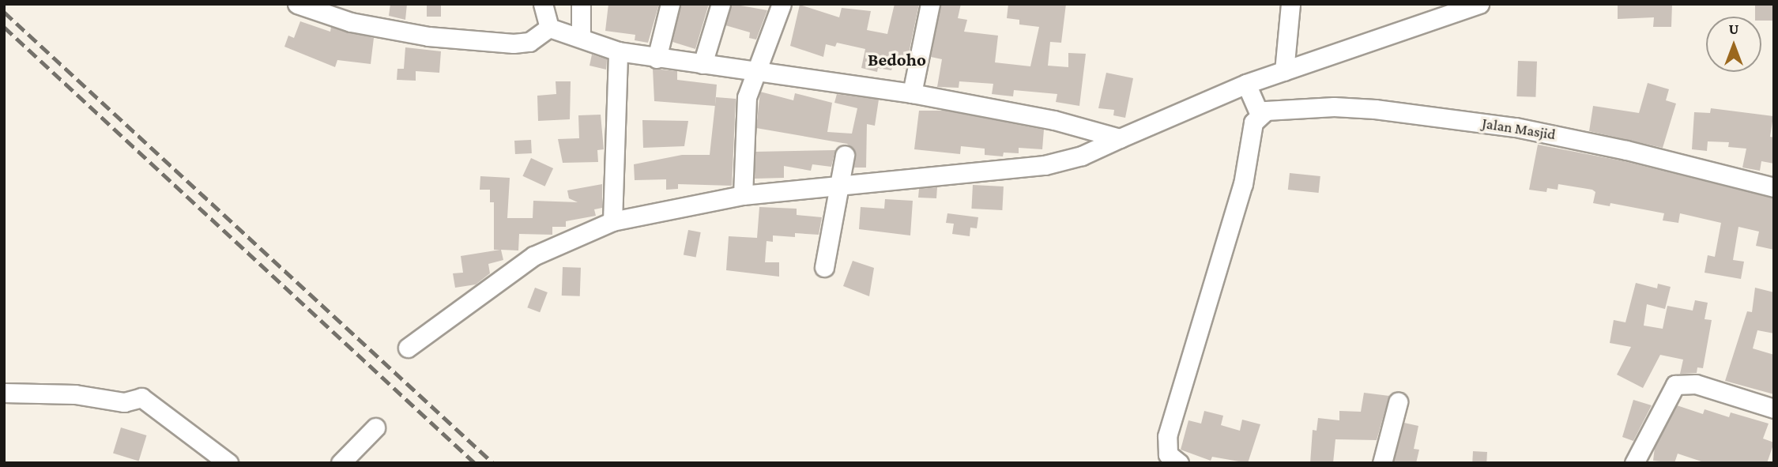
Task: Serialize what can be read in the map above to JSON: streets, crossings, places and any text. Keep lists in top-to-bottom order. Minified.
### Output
{"streets":{"street":["Jalan Masjid"]},"districts":["Bedoho"],"north":"top"}
